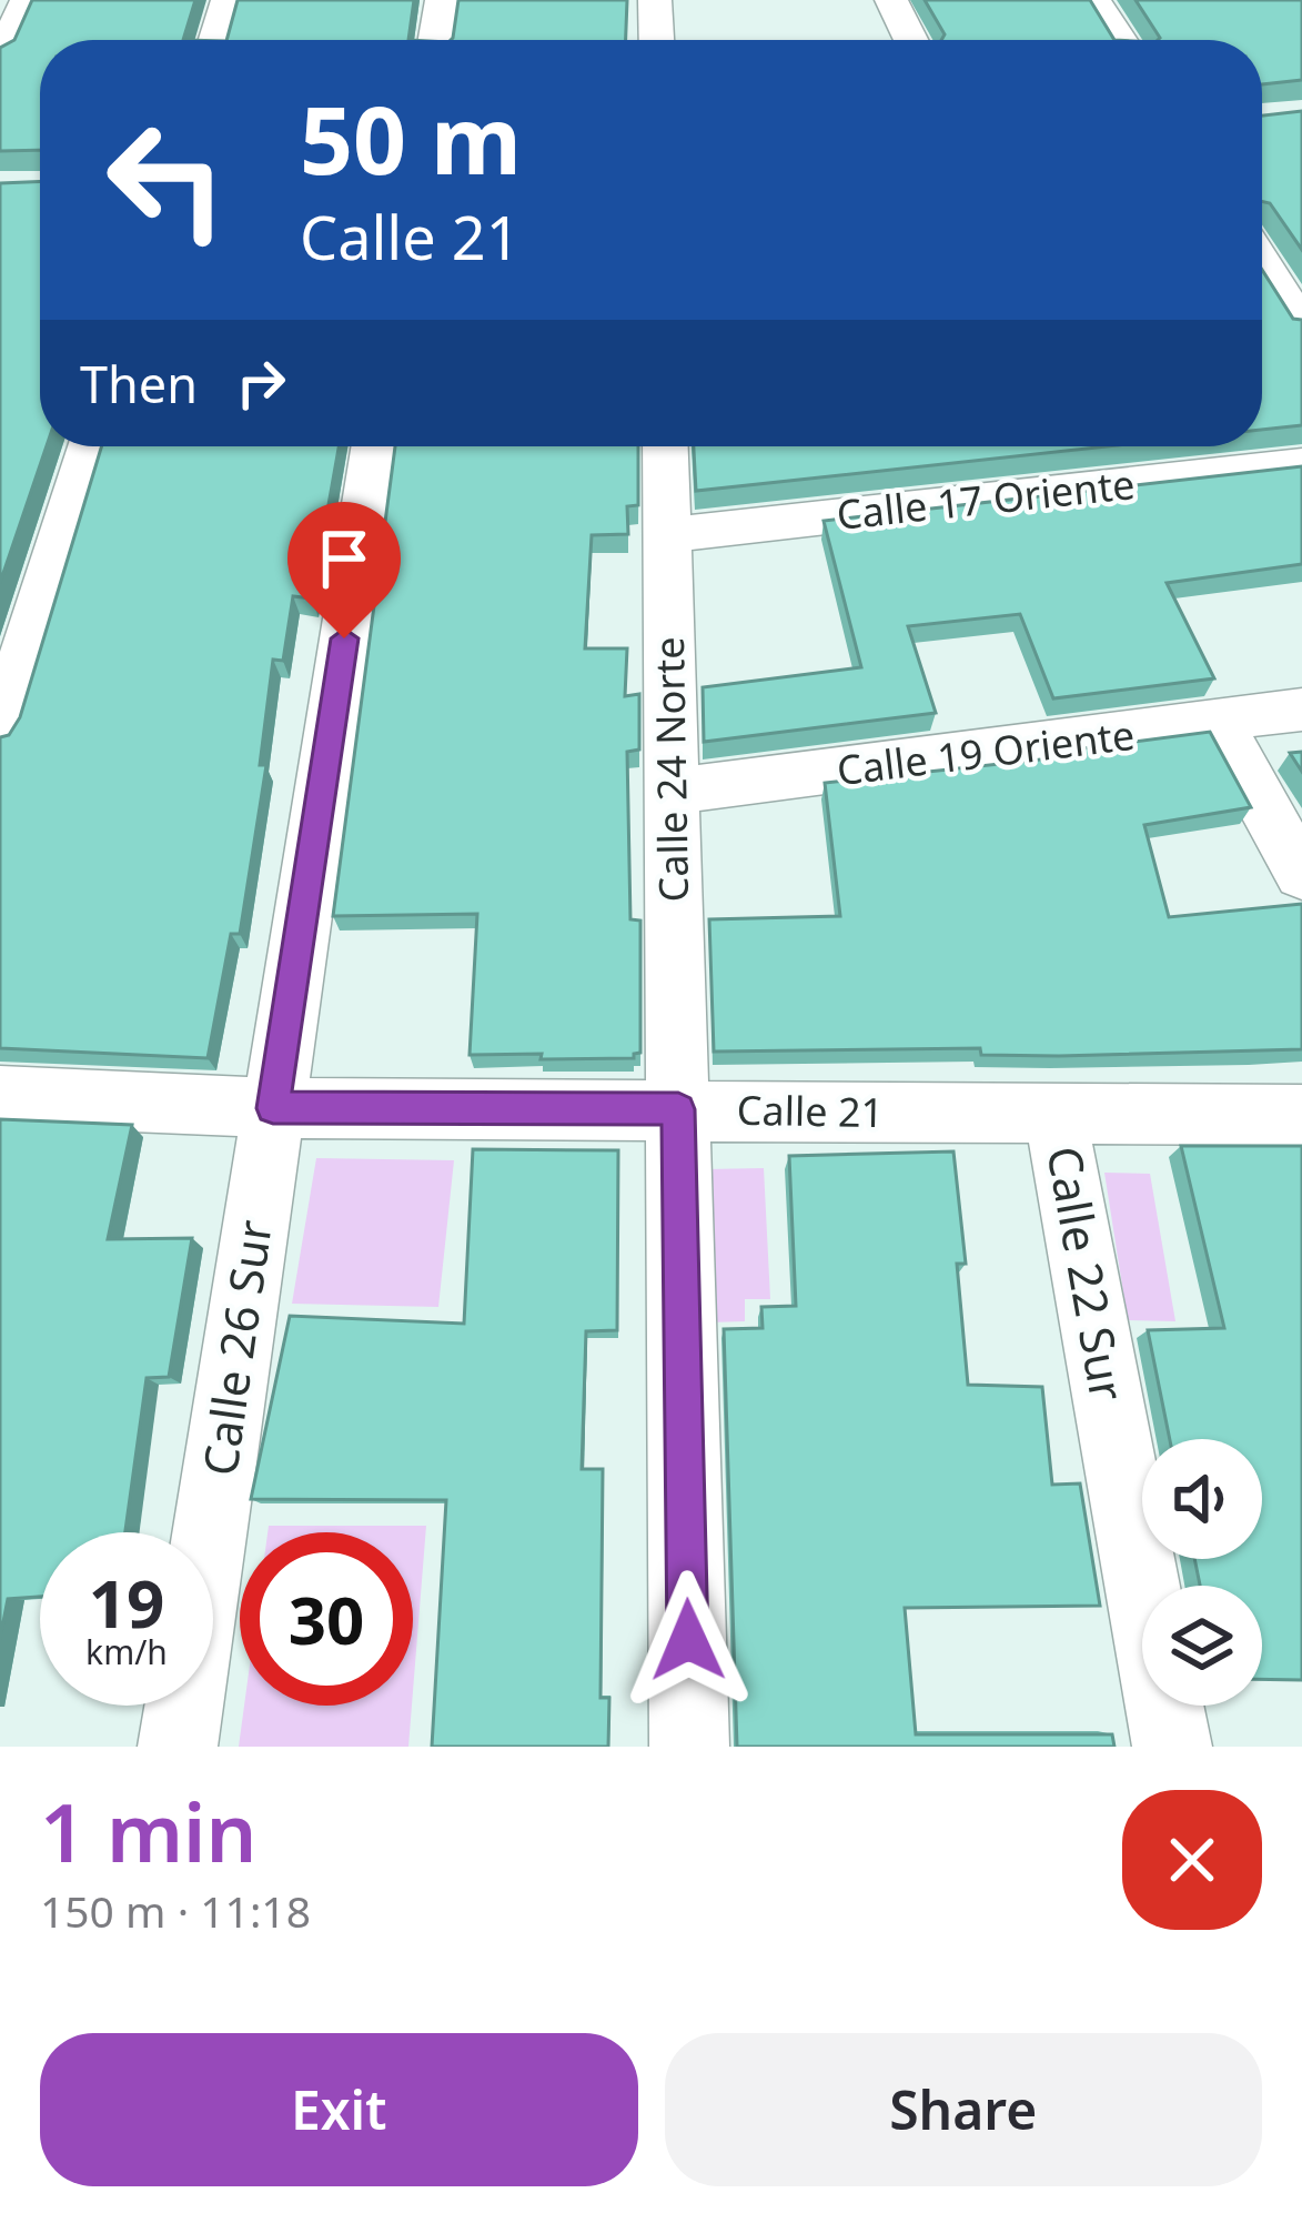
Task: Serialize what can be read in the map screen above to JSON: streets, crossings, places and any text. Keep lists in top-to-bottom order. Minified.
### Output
{"streets":{"street":["Calle 17 Oriente","Calle 19 Oriente","Calle 24 Norte","Calle 21","Calle 22 Sur","Calle 26 Sur"]},"crossings":[["Calle 17 Oriente","Calle 24 Norte"],["Calle 19 Oriente","Calle 24 Norte"],["Calle 24 Norte","Calle 21"],["Calle 21","Calle 22 Sur"],["Calle 21","Calle 26 Sur"]],"page":{"turn":["50 m","Calle 21"],"then":"Then","speed":"19 km/h","limit":"30","heading":["1 min","150 m · 11:18"],"buttons":["Exit","Share"]}}
